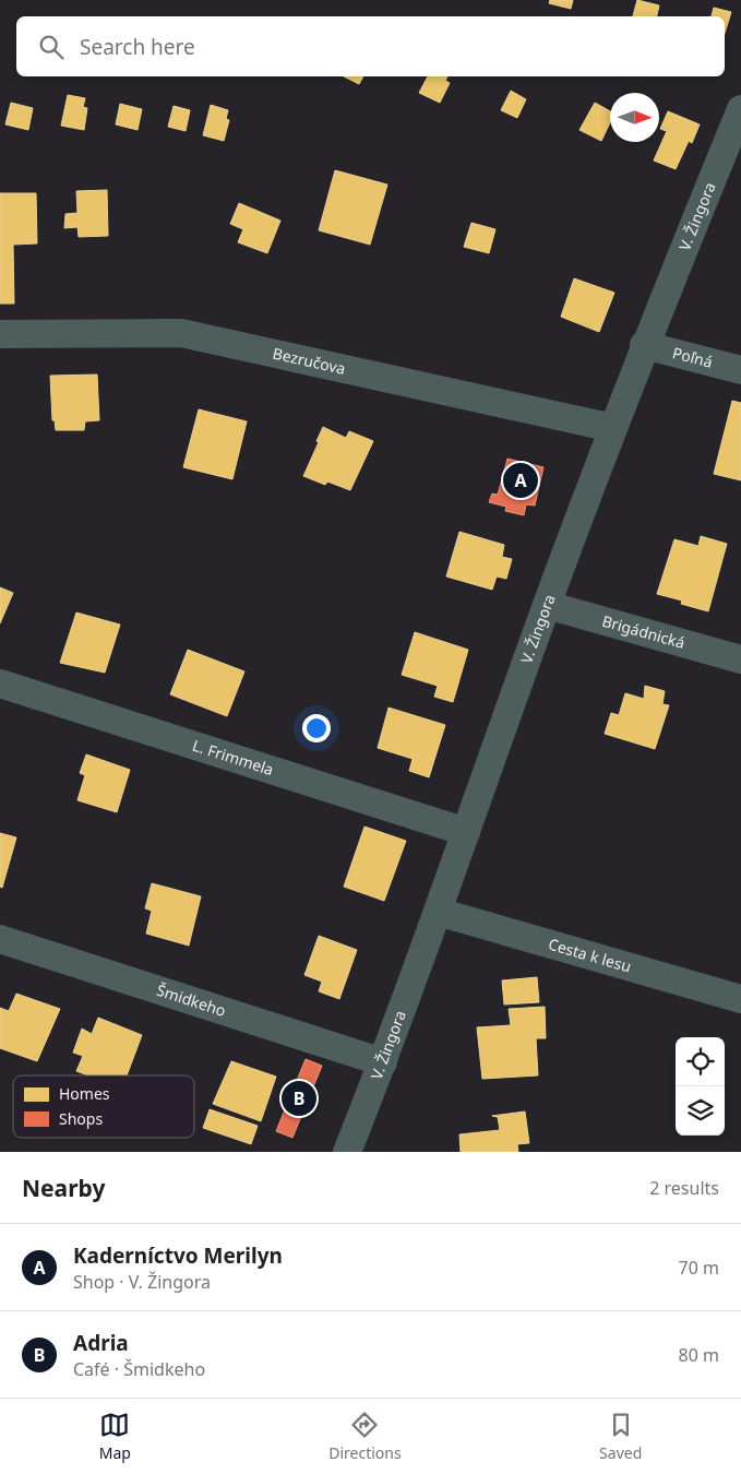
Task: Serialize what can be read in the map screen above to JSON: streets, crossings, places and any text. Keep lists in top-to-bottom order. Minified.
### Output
{"streets":{"street":["V. Žingora","Poľná","Bezručova","Brigádnická","L. Frimmela","Cesta k lesu","Šmidkeho"]},"crossings":[["V. Žingora","Poľná"],["V. Žingora","Bezručova"],["V. Žingora","Brigádnická"],["V. Žingora","L. Frimmela"],["V. Žingora","Cesta k lesu"],["V. Žingora","Šmidkeho"]],"legend":["Homes","Shops"],"north":"right","page":{"search":"Search here","pins":["A","B"],"heading":["Nearby","2 results"],"list":[{"mark":"A","name":"Kaderníctvo Merilyn","note":"Shop · V. Žingora","value":"70 m"},{"mark":"B","name":"Adria","note":"Café · Šmidkeho","value":"80 m"}],"nav":["Map","Directions","Saved"]}}
